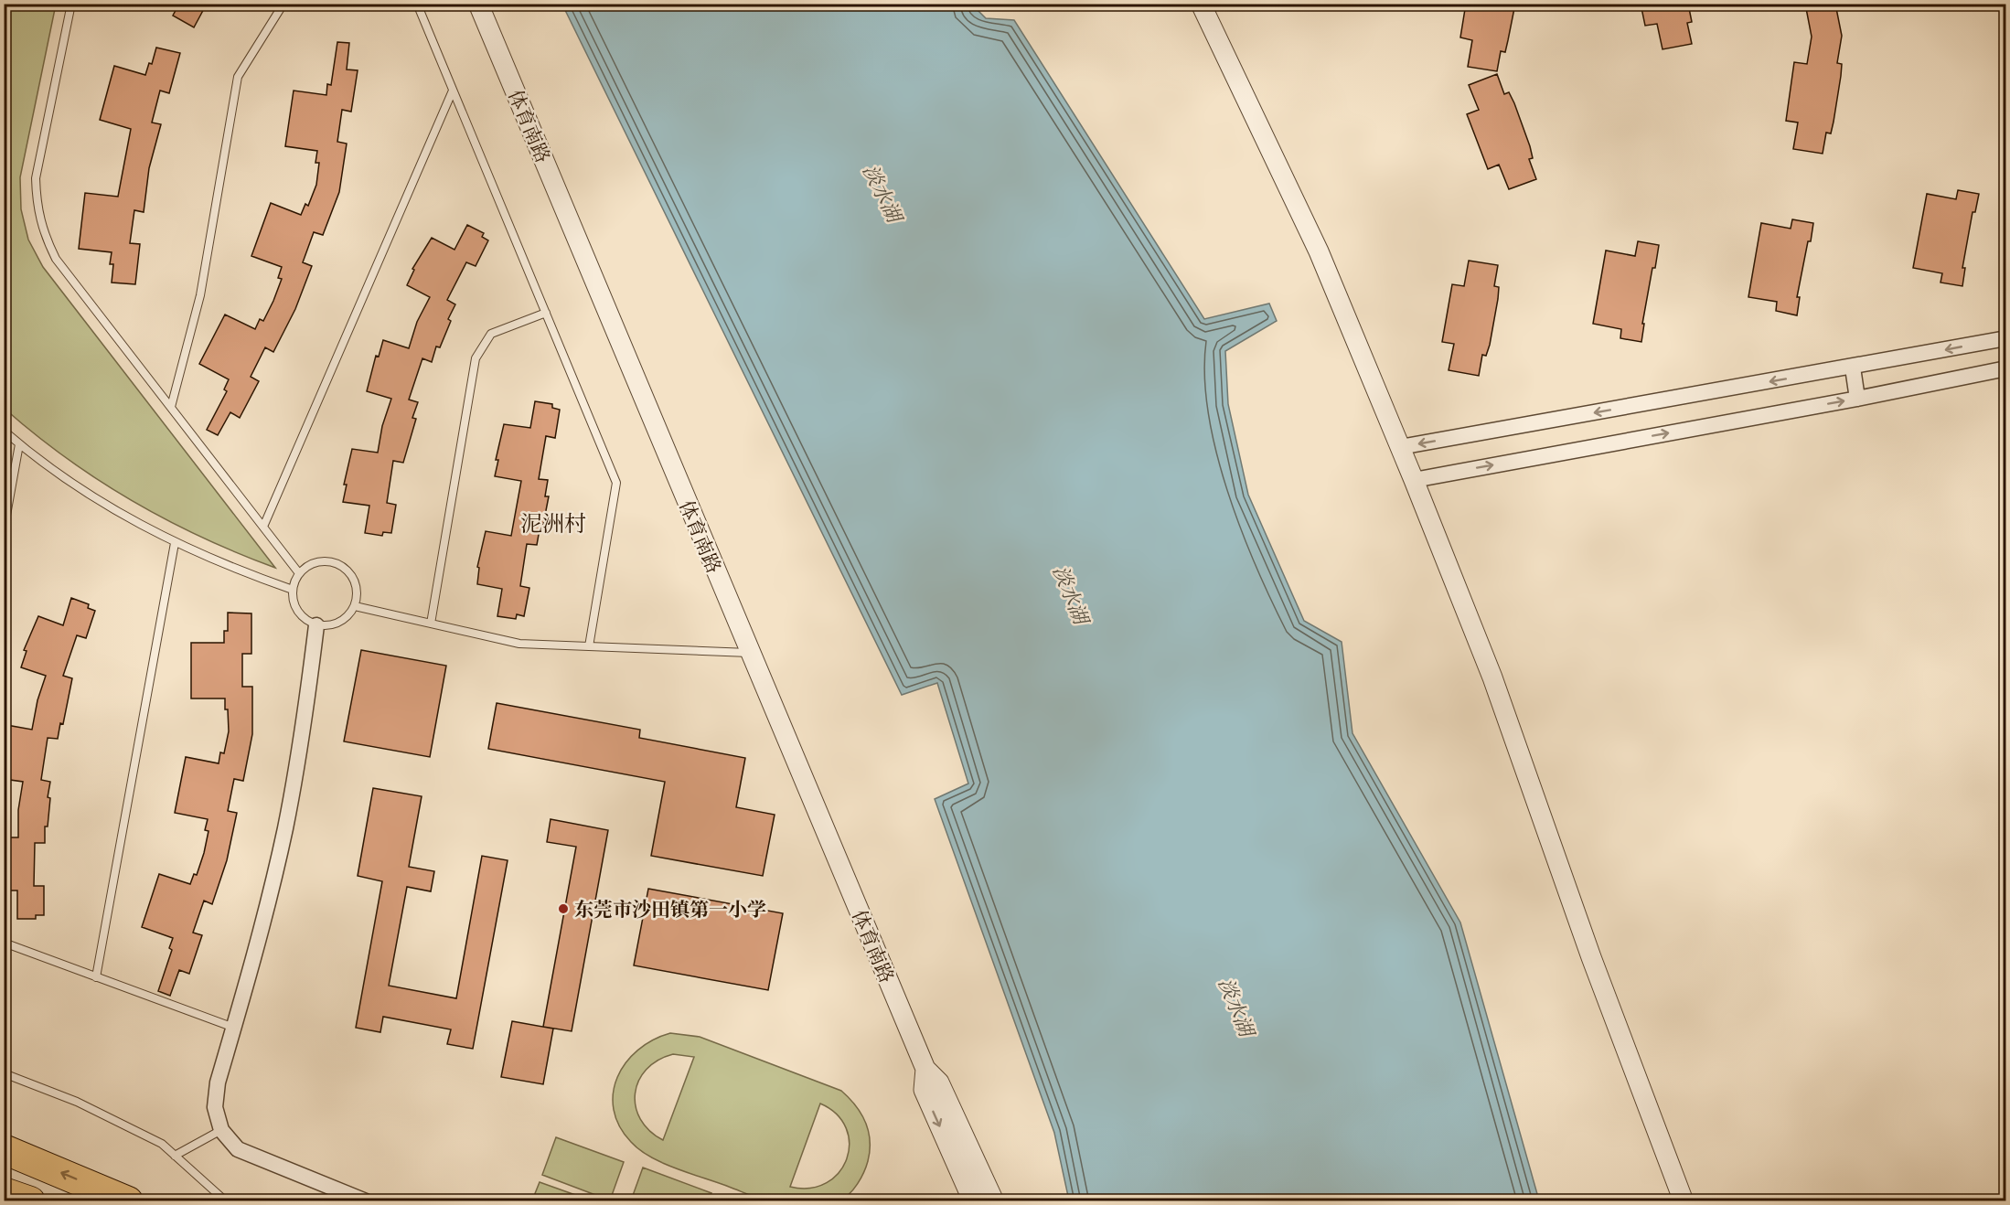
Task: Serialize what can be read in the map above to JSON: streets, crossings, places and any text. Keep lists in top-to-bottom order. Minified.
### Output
{"streets":{"street":["体育南路"]},"districts":["泥洲村"],"water":["淡水湖"],"places":["东莞市沙田镇第一小学"]}
